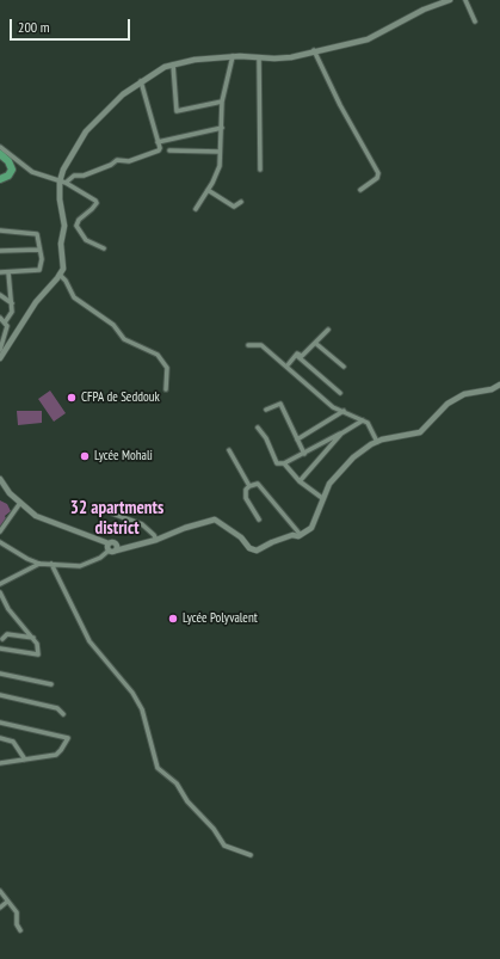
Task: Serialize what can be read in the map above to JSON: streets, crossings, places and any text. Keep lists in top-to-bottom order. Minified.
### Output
{"districts":["32 apartments district"],"places":["CFPA de Seddouk","Lycée Mohali","Lycée Polyvalent"],"scale_bar":"200 m"}
